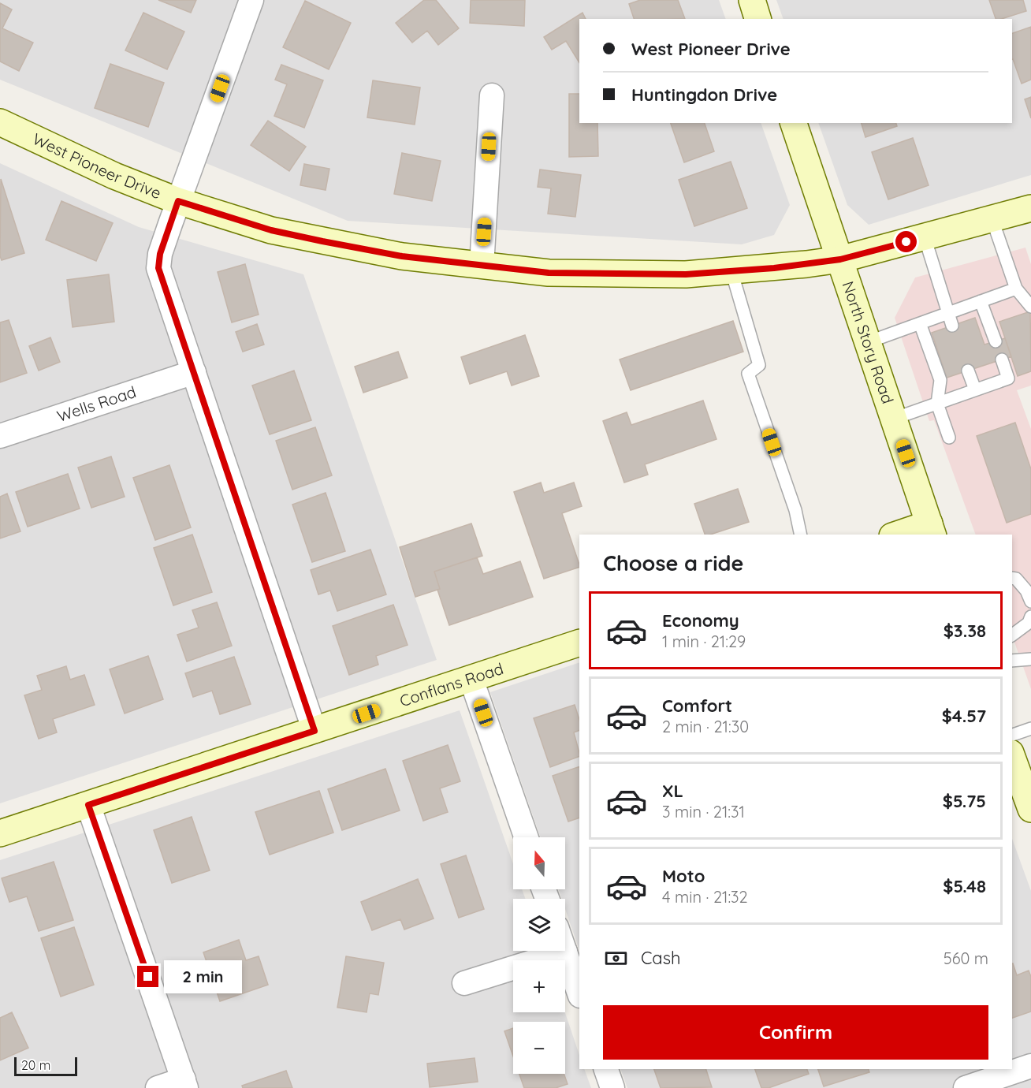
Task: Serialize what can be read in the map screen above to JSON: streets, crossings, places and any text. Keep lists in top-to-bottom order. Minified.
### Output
{"streets":{"main road":["West Pioneer Drive","North Story Road","Conflans Road"],"street":["Wells Road"]},"crossings":[["West Pioneer Drive","North Story Road"]],"scale_bar":"20 m","north":"top","page":{"banner":["West Pioneer Drive","Huntingdon Drive"],"heading":"Choose a ride","list":[{"name":"Economy","note":"1 min · 21:29","value":"$3.38"},{"name":"Comfort","note":"2 min · 21:30","value":"$4.57"},{"name":"XL","note":"3 min · 21:31","value":"$5.75"},{"name":"Moto","note":"4 min · 21:32","value":"$5.48"}],"map_buttons":["+","−"],"pay":["Cash","560 m"],"bubble":"2 min","buttons":"Confirm","scale":"20 m"}}
